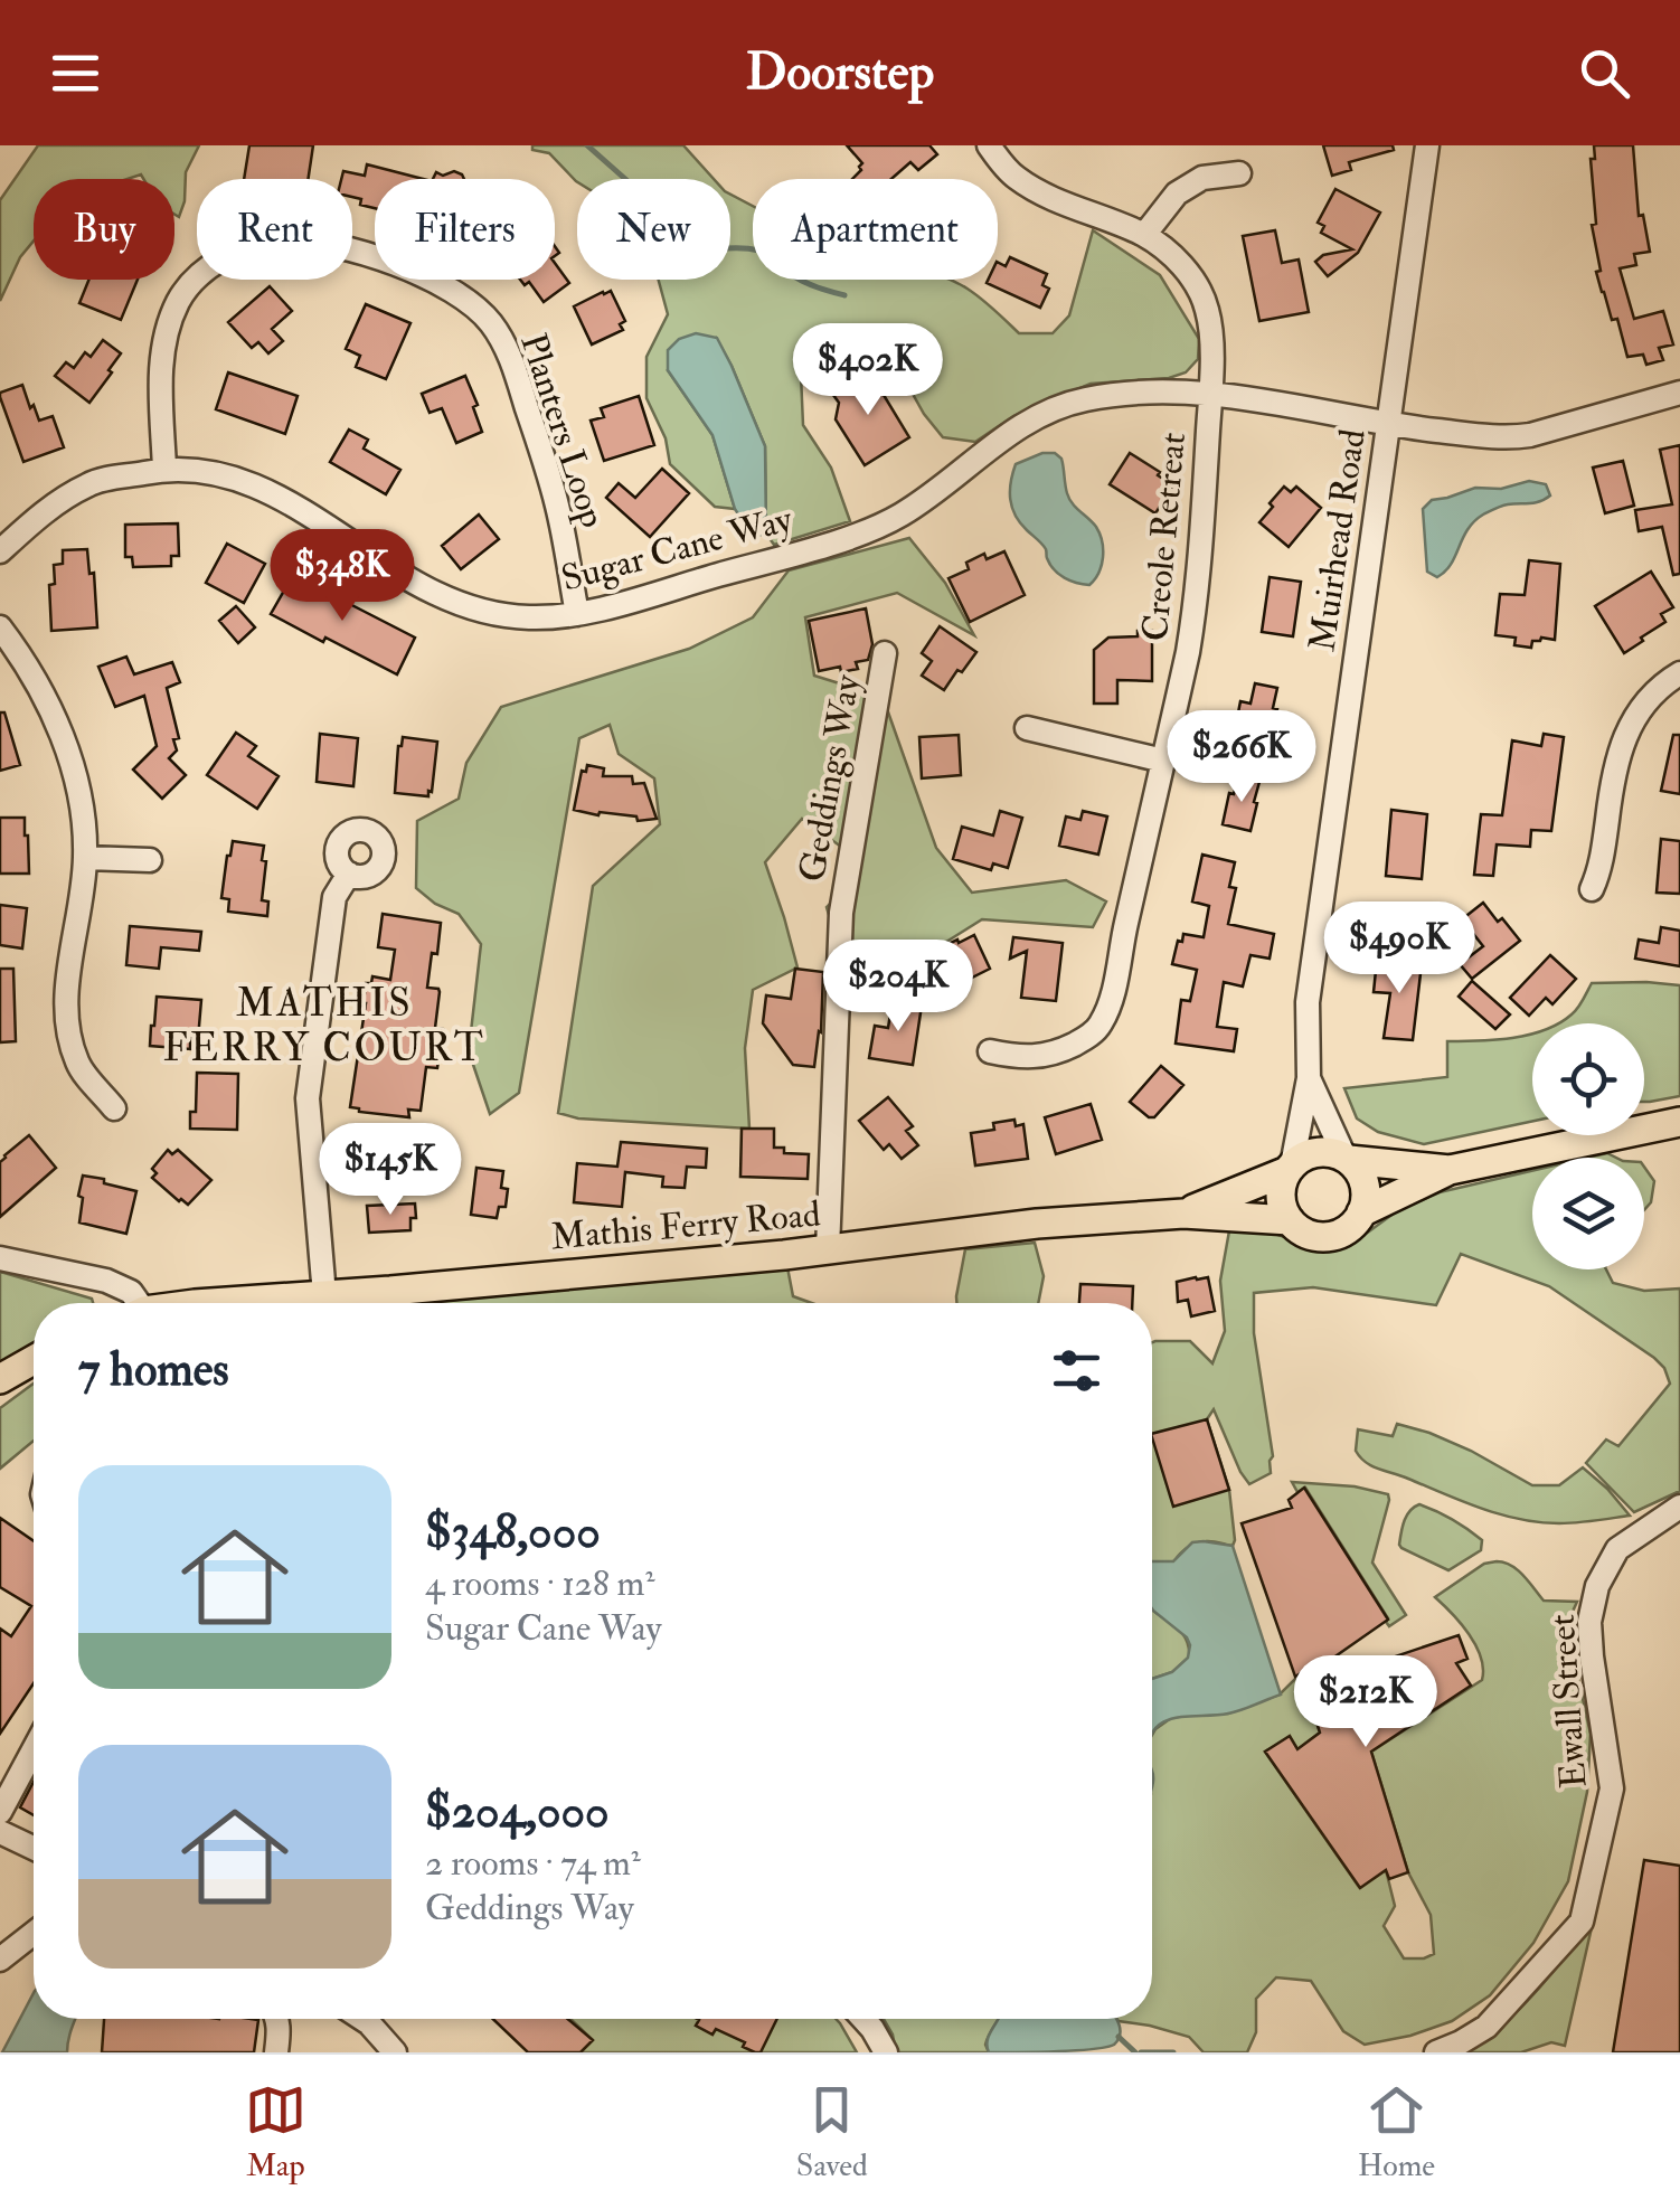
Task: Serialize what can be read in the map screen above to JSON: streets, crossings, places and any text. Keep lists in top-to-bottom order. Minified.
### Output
{"streets":{"main road":["Mathis Ferry Road"],"street":["Planters Loop","Creole Retreat","Muirhead Road","Sugar Cane Way","Geddings Way","Ewall Street"]},"crossings":[["Planters Loop","Sugar Cane Way"],["Creole Retreat","Sugar Cane Way"],["Muirhead Road","Sugar Cane Way"],["Muirhead Road","Mathis Ferry Road"],["Geddings Way","Mathis Ferry Road"]],"districts":["MATHIS FERRY COURT"],"page":{"header":"Doorstep","chip":["Buy","Rent","Filters","New","Apartment"],"price":["$402K","$348K","$266K","$490K","$204K","$145K","$212K"],"heading":"7 homes","list":[{"name":"$348,000","note":"4 rooms · 128 m² · Sugar Cane Way"},{"name":"$204,000","note":"2 rooms · 74 m² · Geddings Way"}],"tabs":["Map","Saved","Home"]}}
